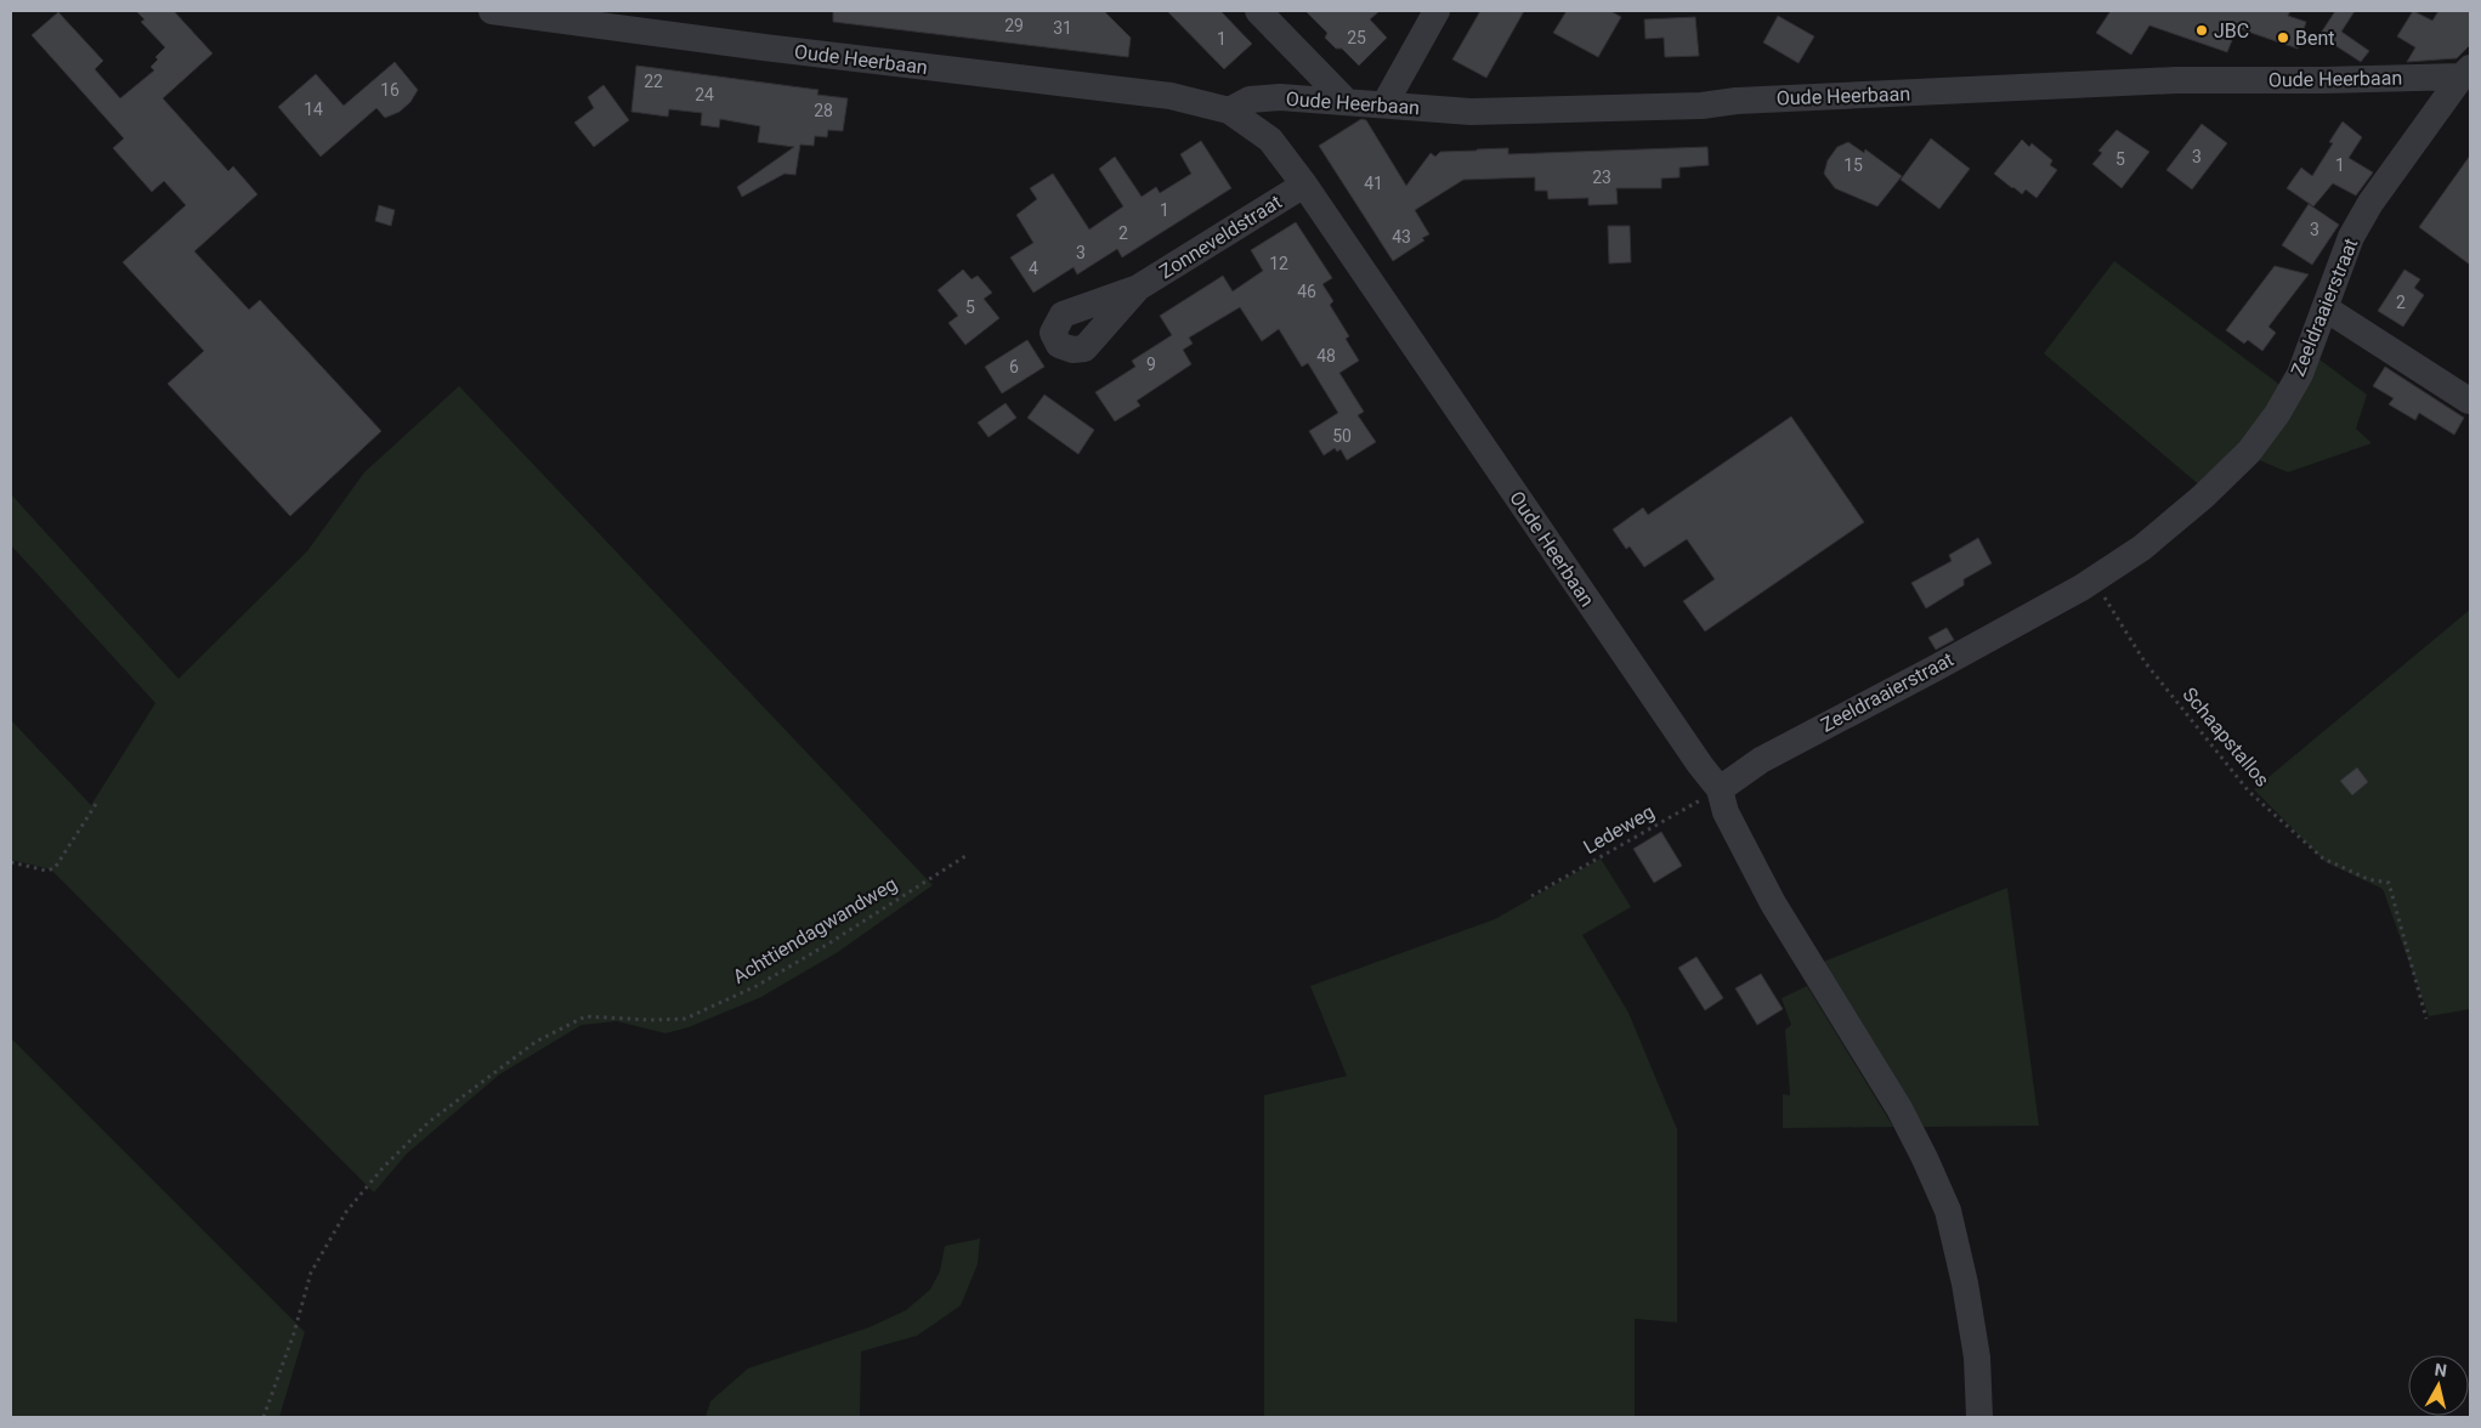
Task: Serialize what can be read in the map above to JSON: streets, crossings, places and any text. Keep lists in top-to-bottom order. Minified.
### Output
{"streets":{"street":["Oude Heerbaan","Zonneveldstraat","Zeeldraaierstraat"],"path":["Schaapstallos","Ledeweg","Achttiendagwandweg"]},"crossings":[["Oude Heerbaan","Zonneveldstraat"],["Oude Heerbaan","Zeeldraaierstraat"],["Oude Heerbaan","Ledeweg"],["Zeeldraaierstraat","Schaapstallos"],["Zeeldraaierstraat","Ledeweg"]],"places":["JBC","Bent"],"house_numbers":["29","31","25","1","22","16","24","14","28","3","5","15","1","23","41","1","3","2","43","3","12","4","46","2","5","48","9","6","50"],"north":"top"}
